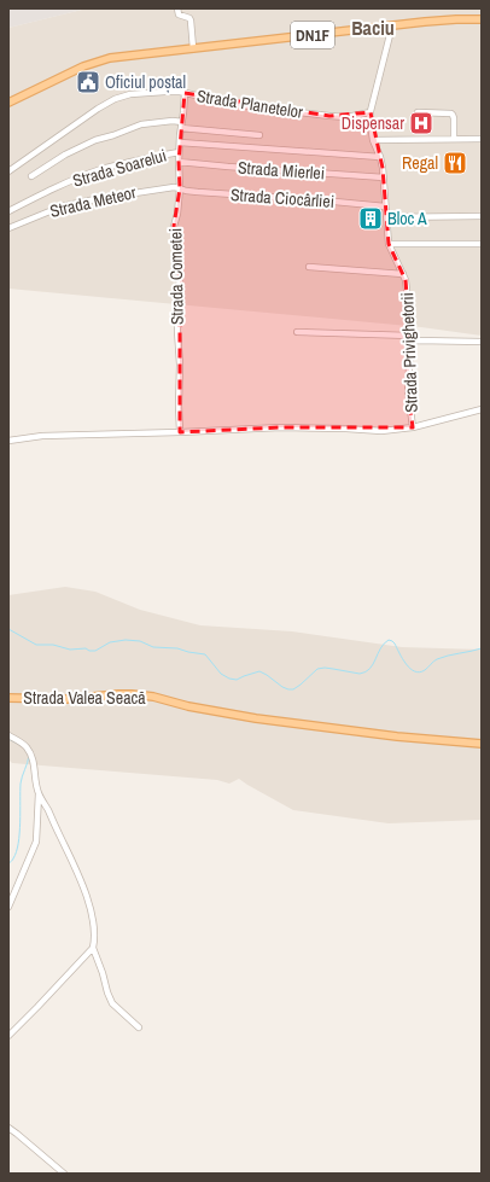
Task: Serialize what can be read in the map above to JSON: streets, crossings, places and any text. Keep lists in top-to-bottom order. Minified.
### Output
{"streets":{"main road":["DN1F","Strada Valea Seacă"],"street":["Strada Planetelor","Strada Soarelui","Strada Mierlei","Strada Ciocârliei","Strada Meteor","Strada Cometei","Strada Privighetorii"]},"crossings":[["DN1F","Strada Privighetorii"],["Strada Planetelor","Strada Cometei"],["Strada Planetelor","Strada Privighetorii"],["Strada Soarelui","Strada Cometei"],["Strada Mierlei","Strada Cometei"],["Strada Mierlei","Strada Privighetorii"],["Strada Ciocârliei","Strada Meteor"],["Strada Ciocârliei","Strada Cometei"],["Strada Ciocârliei","Strada Privighetorii"],["Strada Meteor","Strada Cometei"]],"districts":["Baciu"],"places":{"public building":["Oficiul poștal"],"hospital":["Dispensar"],"restaurant":["Regal"],"building":["Bloc A"]}}
